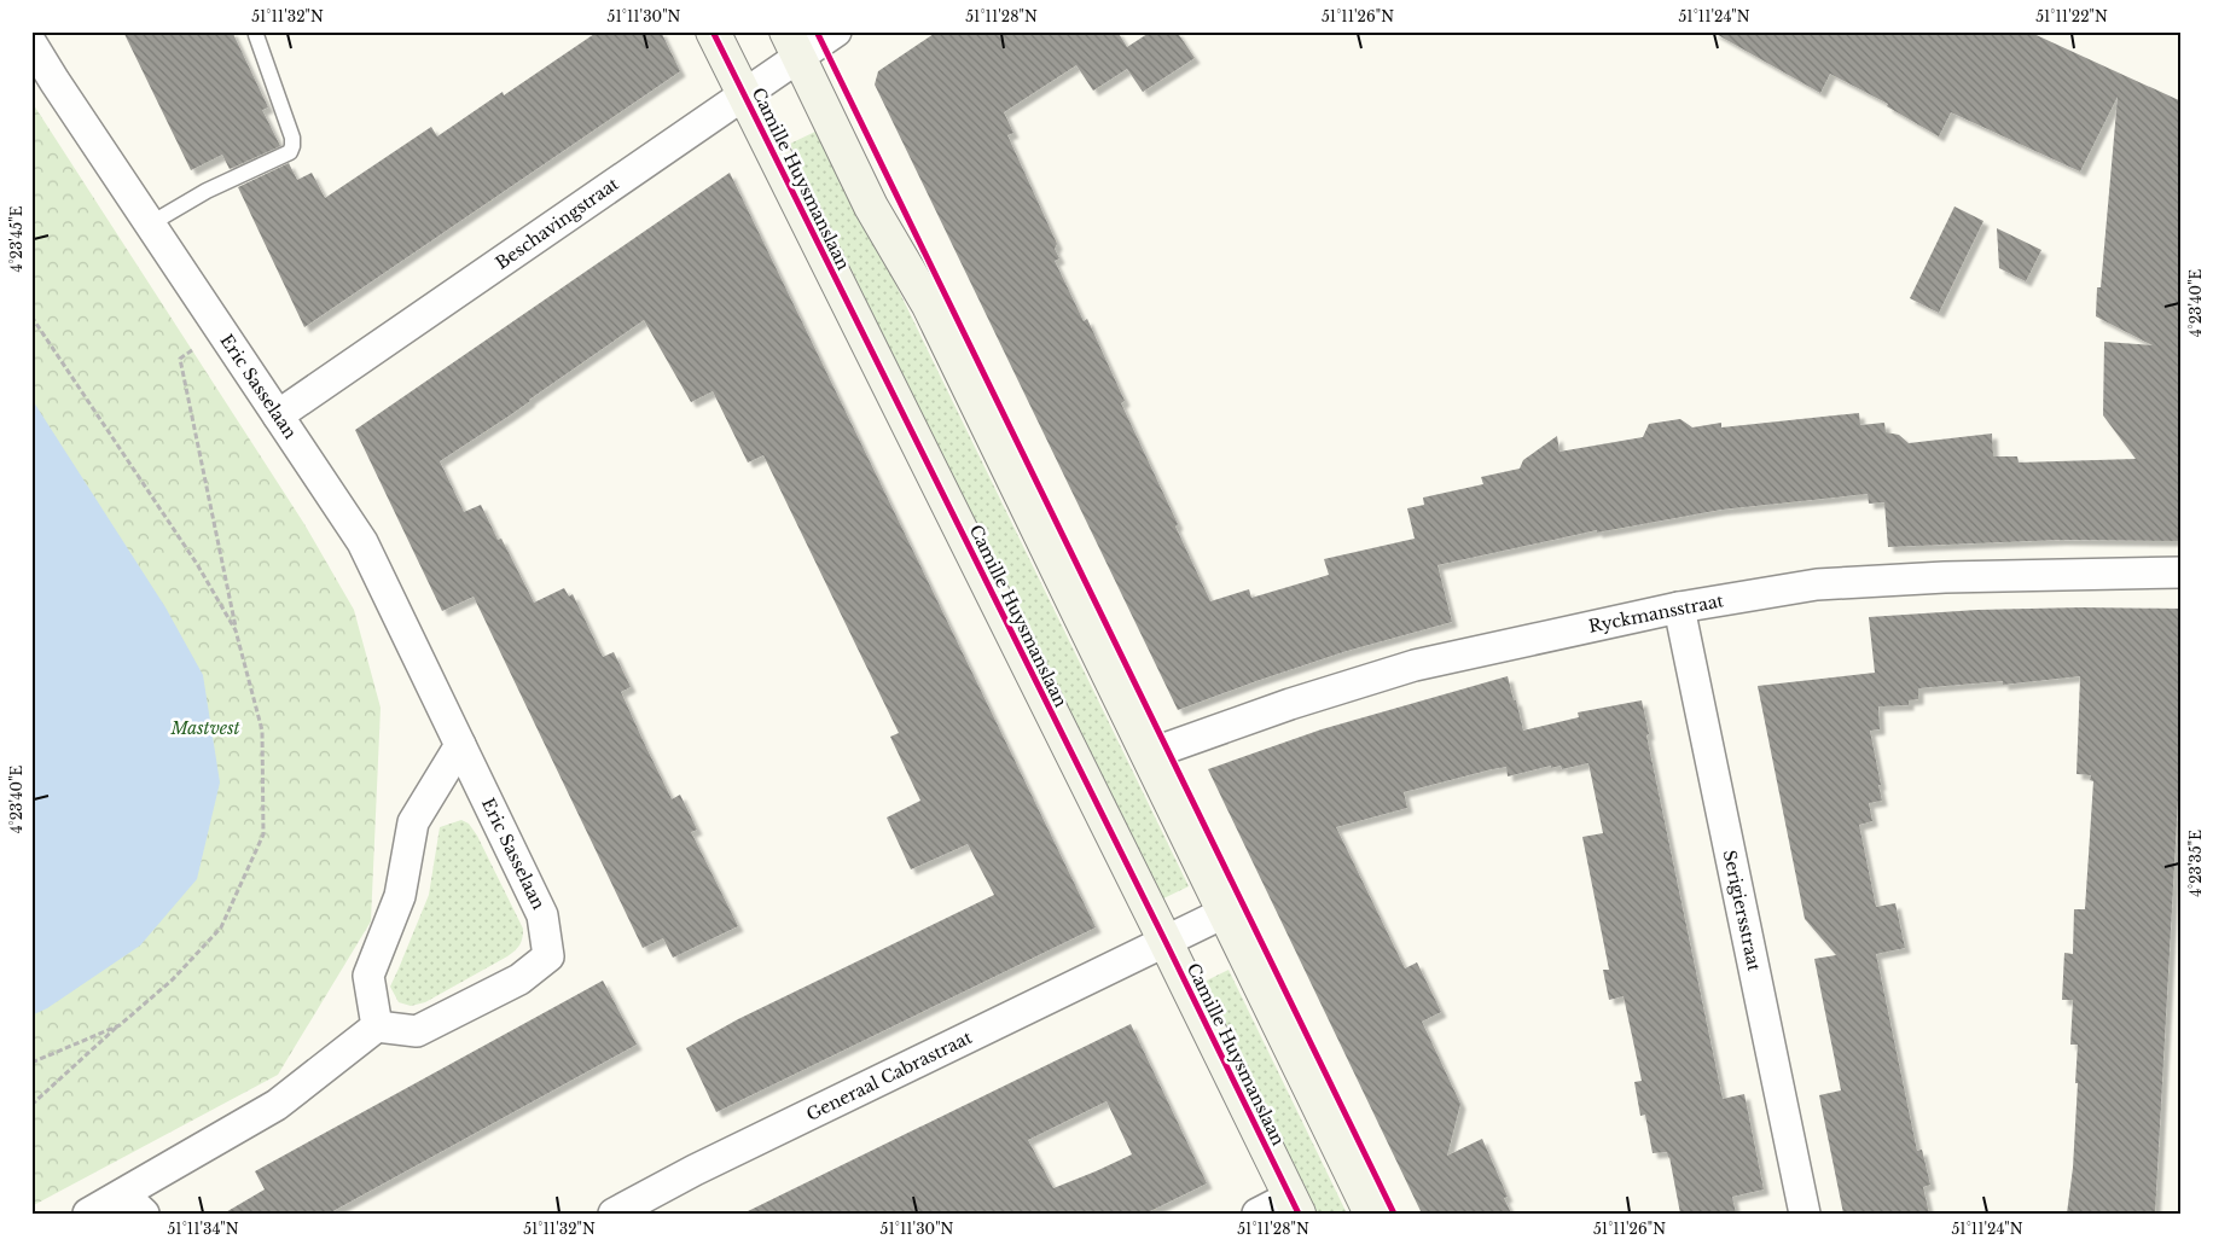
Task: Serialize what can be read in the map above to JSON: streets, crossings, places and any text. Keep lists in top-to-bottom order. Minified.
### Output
{"streets":{"street":["Camille Huysmanslaan","Beschavingstraat","Eric Sasselaan","Ryckmansstraat","Serigiersstraat","Generaal Cabrastraat"]},"crossings":[["Camille Huysmanslaan","Beschavingstraat"],["Camille Huysmanslaan","Generaal Cabrastraat"],["Beschavingstraat","Eric Sasselaan"],["Ryckmansstraat","Serigiersstraat"]],"parks":["Mastvest"],"coordinates":["51°11'32\"N","51°11'30\"N","51°11'28\"N","51°11'26\"N","51°11'24\"N","51°11'22\"N","4°23'45\"E","4°23'40\"E","4°23'35\"E","51°11'34\"N"]}
